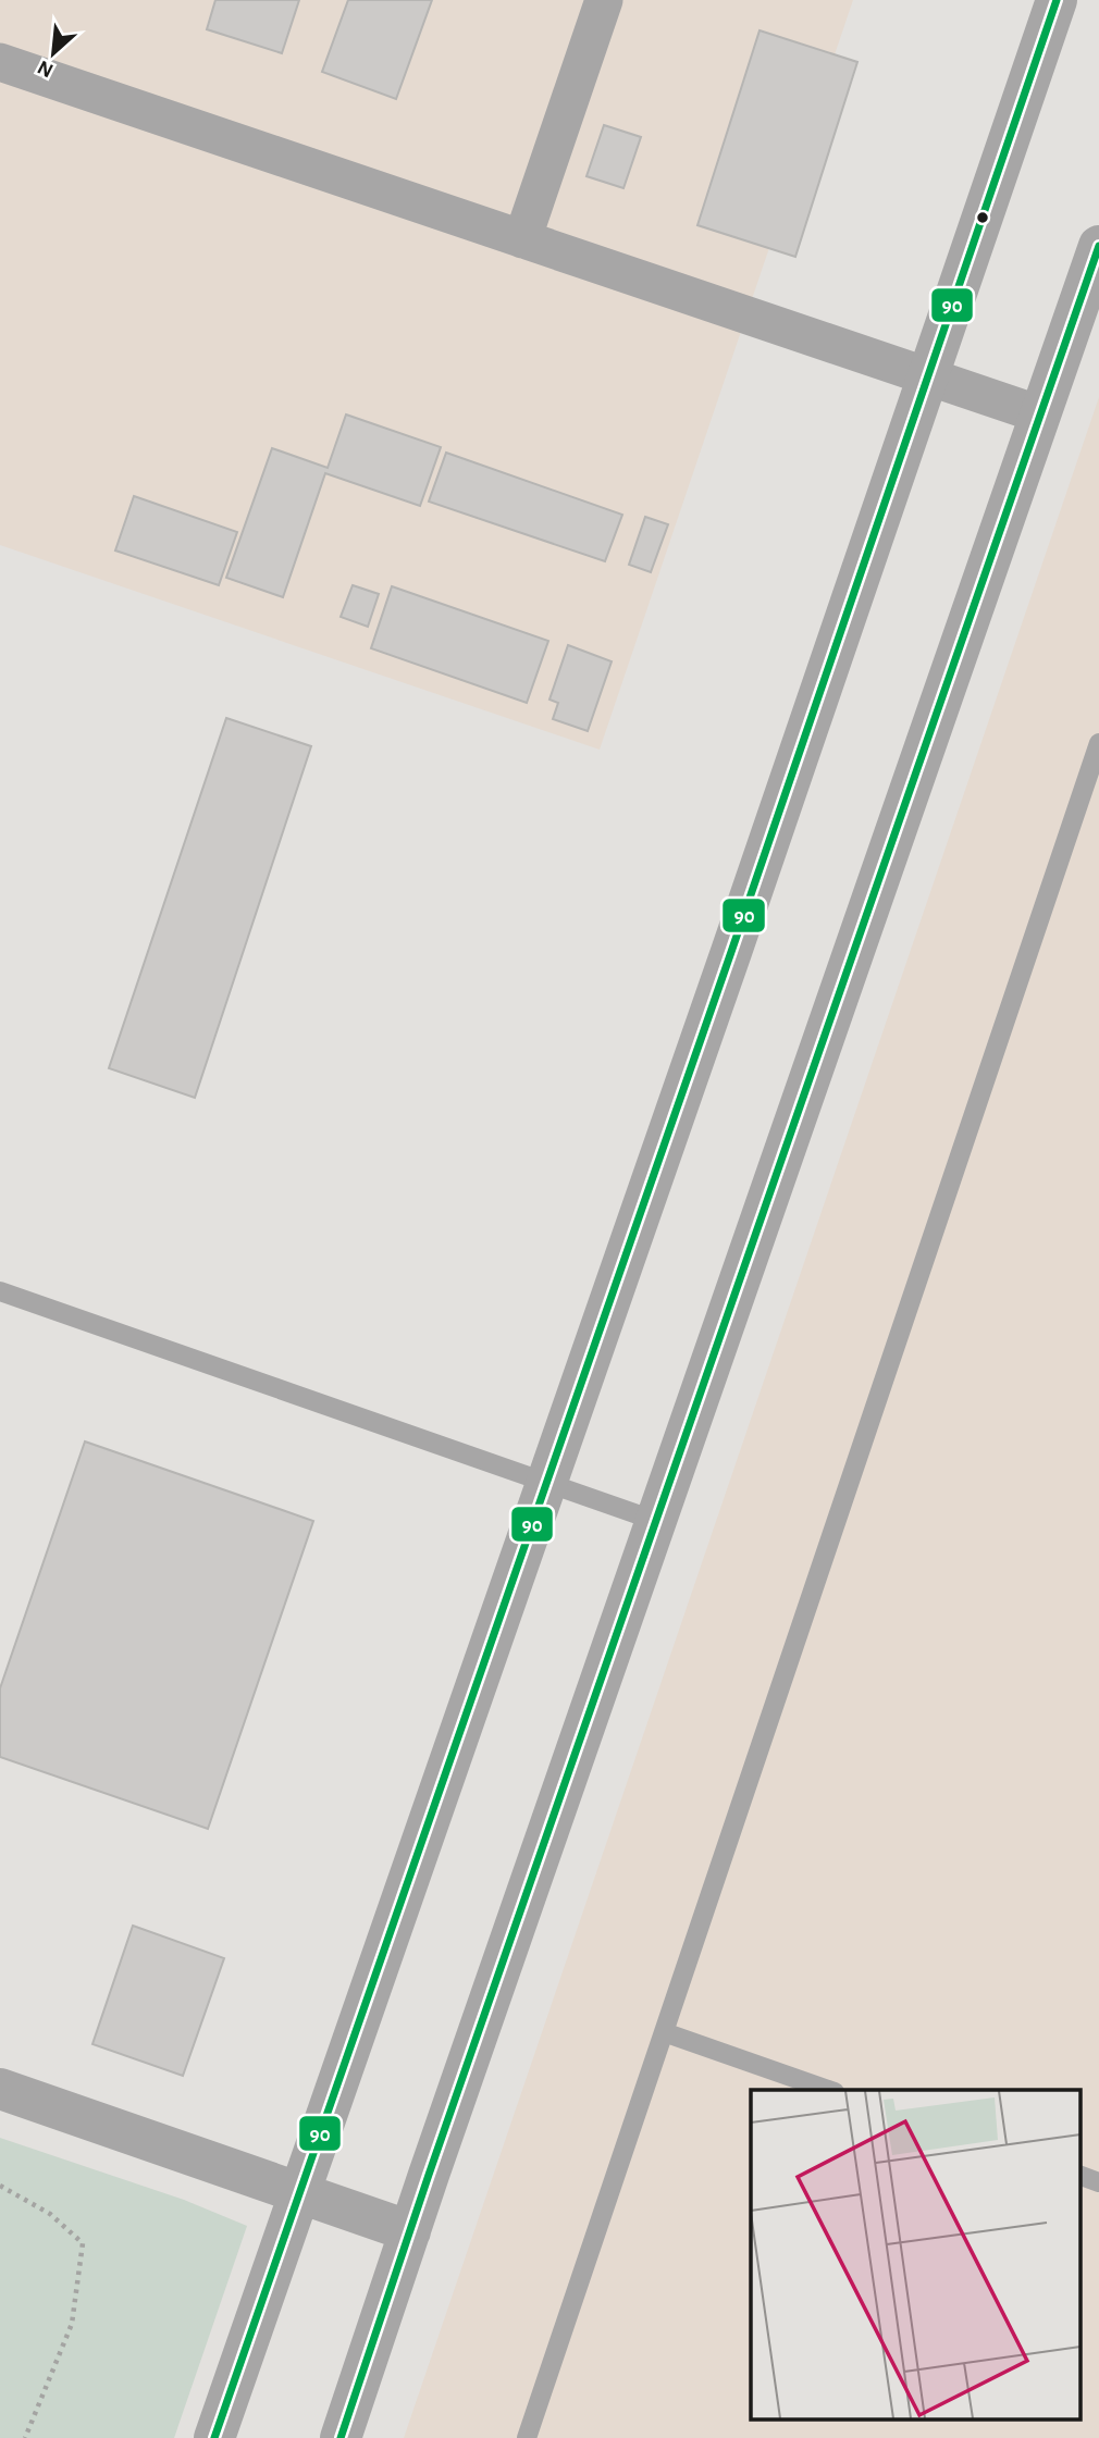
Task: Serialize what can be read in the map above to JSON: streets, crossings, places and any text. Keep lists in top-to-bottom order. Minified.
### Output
{"lines":["transit line 90"],"north":"bottom left"}
